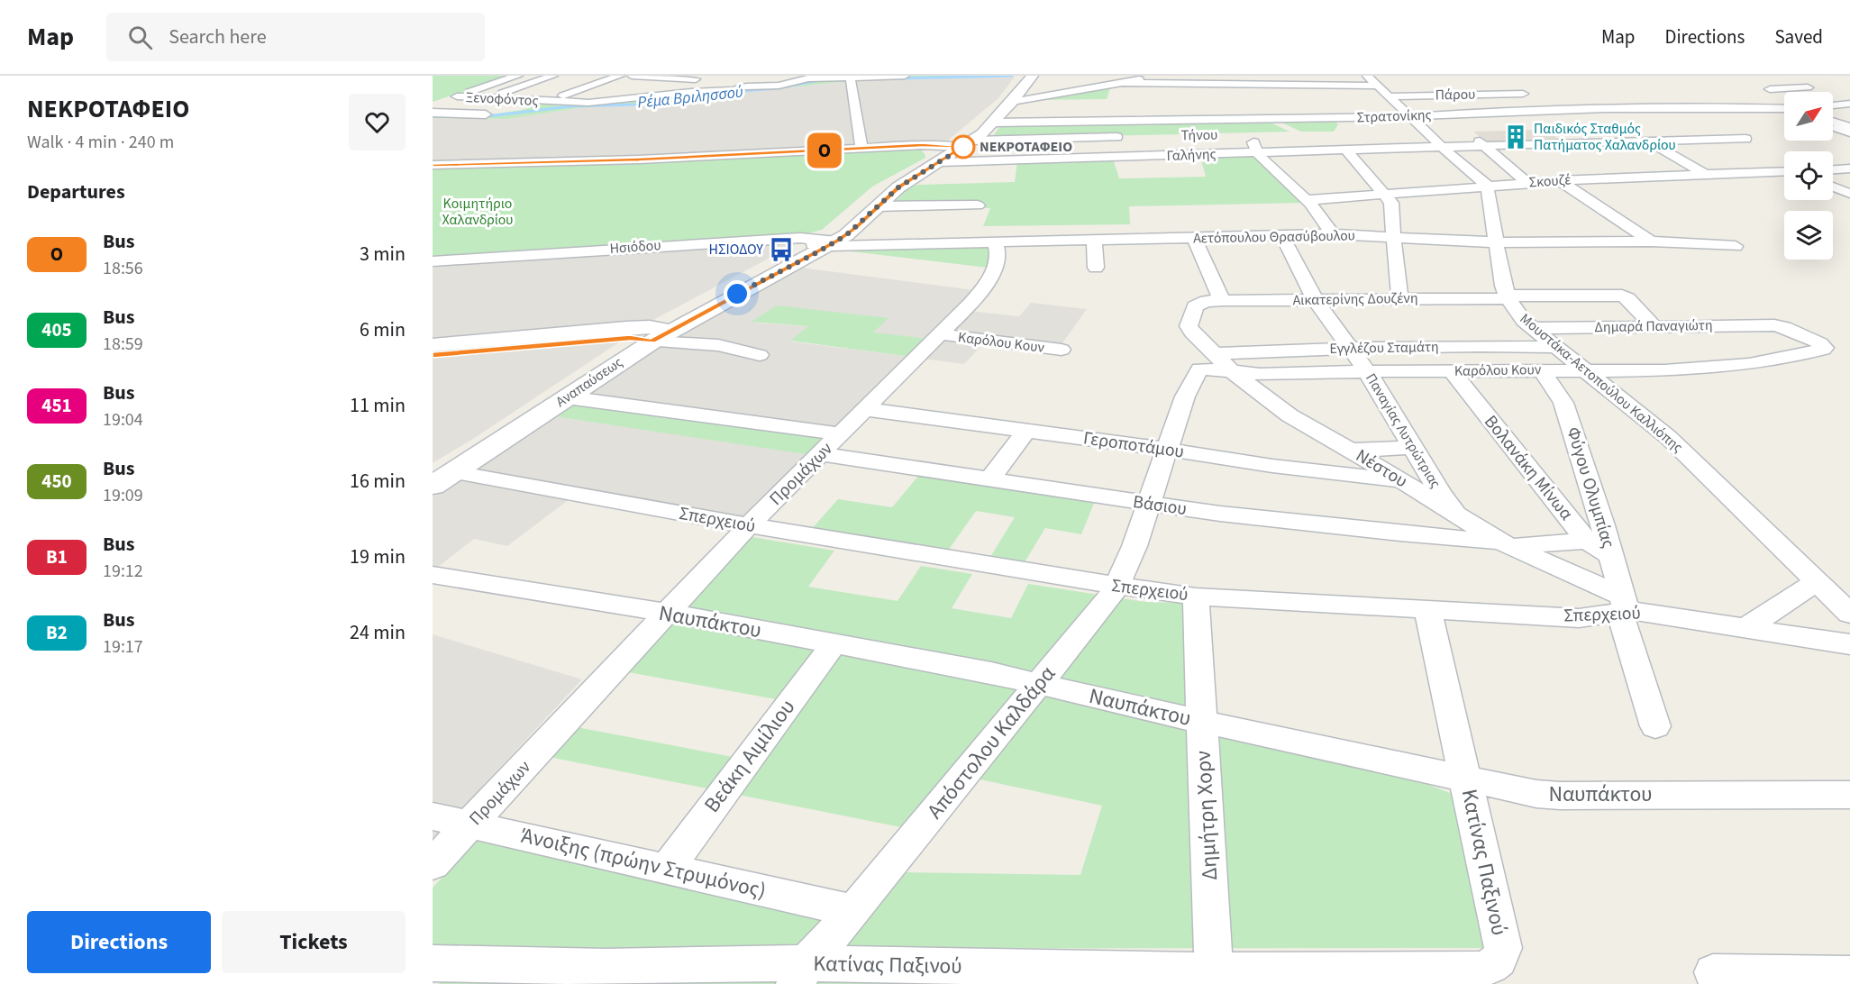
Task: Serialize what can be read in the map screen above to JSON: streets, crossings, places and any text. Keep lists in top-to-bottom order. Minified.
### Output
{"streets":{"main road":["Αναπαύσεως"],"street":["Πάρου","Ξενοφόντος","Στρατονίκης","Γαλήνης","Σκουζέ","Αετόπουλου Θρασύβουλου","Ησιόδου","Αικατερίνης Δουζένη","Δημαρά Παναγιώτη","Καρόλου Κουν","Εγγλέζου Σταμάτη","Μουστάκα-Αετοπούλου Καλλιόπης","Παναγίας Λυτρώτριας","Γεροποτάμου","Βολανάκη Μίνωα","Νέστου","Προμάχων","Φύγου Ολυμπίας","Βάσιου","Σπερχειού","Ναυπάκτου","Απόστολου Καλδάρα","Βεάκη Αιμίλιου","Δημήτρη Χορν","Κατίνας Παξινού","Άνοιξης (πρώην Στρυμόνος)"]},"crossings":[["Πάρου","Στρατονίκης"],["Στρατονίκης","Αναπαύσεως"],["Γαλήνης","Αναπαύσεως"],["Σκουζέ","Μουστάκα-Αετοπούλου Καλλιόπης"],["Αετόπουλου Θρασύβουλου","Ησιόδου"],["Αετόπουλου Θρασύβουλου","Αναπαύσεως"],["Αετόπουλου Θρασύβουλου","Μουστάκα-Αετοπούλου Καλλιόπης"],["Αετόπουλου Θρασύβουλου","Παναγίας Λυτρώτριας"],["Αετόπουλου Θρασύβουλου","Προμάχων"],["Ησιόδου","Αναπαύσεως"],["Αικατερίνης Δουζένη","Δημαρά Παναγιώτη"],["Αικατερίνης Δουζένη","Μουστάκα-Αετοπούλου Καλλιόπης"],["Αικατερίνης Δουζένη","Παναγίας Λυτρώτριας"],["Αικατερίνης Δουζένη","Νέστου"],["Δημαρά Παναγιώτη","Καρόλου Κουν"],["Δημαρά Παναγιώτη","Μουστάκα-Αετοπούλου Καλλιόπης"],["Καρόλου Κουν","Μουστάκα-Αετοπούλου Καλλιόπης"],["Καρόλου Κουν","Παναγίας Λυτρώτριας"],["Καρόλου Κουν","Γεροποτάμου"],["Καρόλου Κουν","Βολανάκη Μίνωα"],["Καρόλου Κουν","Νέστου"],["Καρόλου Κουν","Προμάχων"],["Καρόλου Κουν","Φύγου Ολυμπίας"],["Καρόλου Κουν","Απόστολου Καλδάρα"],["Εγγλέζου Σταμάτη","Μουστάκα-Αετοπούλου Καλλιόπης"],["Εγγλέζου Σταμάτη","Παναγίας Λυτρώτριας"],["Εγγλέζου Σταμάτη","Νέστου"],["Αναπαύσεως","Σπερχειού"],["Παναγίας Λυτρώτριας","Νέστου"],["Γεροποτάμου","Νέστου"],["Γεροποτάμου","Προμάχων"],["Γεροποτάμου","Απόστολου Καλδάρα"],["Βολανάκη Μίνωα","Φύγου Ολυμπίας"],["Βολανάκη Μίνωα","Βάσιου"],["Νέστου","Φύγου Ολυμπίας"],["Νέστου","Βάσιου"],["Νέστου","Σπερχειού"],["Προμάχων","Βάσιου"],["Προμάχων","Σπερχειού"],["Προμάχων","Ναυπάκτου"],["Προμάχων","Άνοιξης (πρώην Στρυμόνος)"],["Φύγου Ολυμπίας","Σπερχειού"],["Βάσιου","Απόστολου Καλδάρα"],["Σπερχειού","Απόστολου Καλδάρα"],["Σπερχειού","Δημήτρη Χορν"],["Σπερχειού","Κατίνας Παξινού"],["Ναυπάκτου","Απόστολου Καλδάρα"],["Ναυπάκτου","Βεάκη Αιμίλιου"],["Ναυπάκτου","Δημήτρη Χορν"],["Ναυπάκτου","Κατίνας Παξινού"],["Απόστολου Καλδάρα","Κατίνας Παξινού"],["Απόστολου Καλδάρα","Άνοιξης (πρώην Στρυμόνος)"],["Βεάκη Αιμίλιου","Άνοιξης (πρώην Στρυμόνος)"],["Δημήτρη Χορν","Κατίνας Παξινού"]],"water":["Ρέμα Βριλησσού"],"parks":["Κοιμητήριο Χαλανδρίου"],"places":{"building":["Παιδικός Σταθμός Πατήματος Χαλανδρίου"],"other":["ΝΕΚΡΟΤΑΦΕΙΟ"],"bus stop":["ΗΣΙΟΔΟΥ"]},"lines":["bus line Ο"],"north":"top right","page":{"header":"Map","search":"Search here","nav":["Map","Directions","Saved"],"heading":[["ΝΕΚΡΟΤΑΦΕΙΟ","Walk · 4 min · 240 m"],"Departures"],"on_map":"Ο","list":[{"mark":"Ο","name":"Bus","note":"18:56","value":"3 min"},{"mark":"405","name":"Bus","note":"18:59","value":"6 min"},{"mark":"451","name":"Bus","note":"19:04","value":"11 min"},{"mark":"450","name":"Bus","note":"19:09","value":"16 min"},{"mark":"Β1","name":"Bus","note":"19:12","value":"19 min"},{"mark":"Β2","name":"Bus","note":"19:17","value":"24 min"}],"buttons":["Directions","Tickets"]}}
